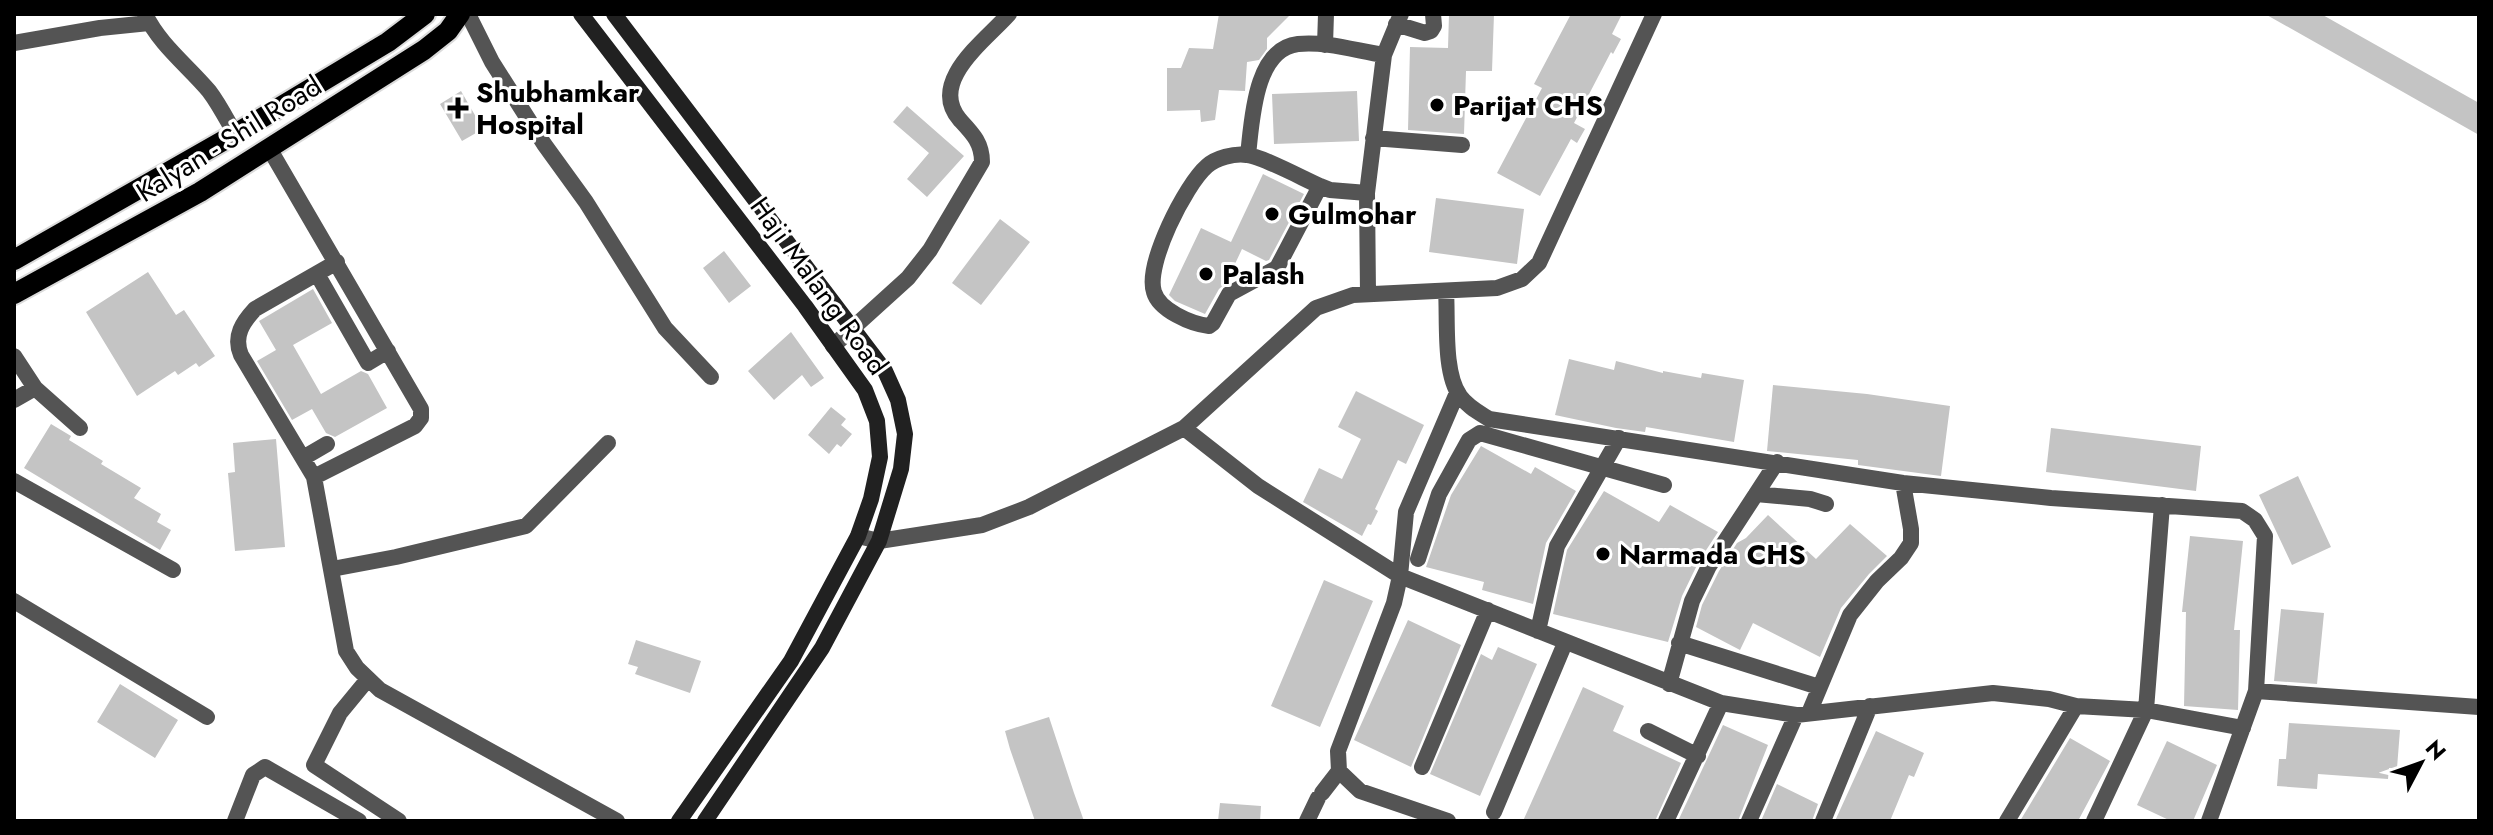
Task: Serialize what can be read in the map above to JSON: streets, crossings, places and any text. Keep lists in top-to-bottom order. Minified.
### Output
{"streets":{"main road":["Kalyan - Shil Road","Haji Malang Road"]},"places":{"other":["Parijat CHS","Gulmohar","Palash","Narmada CHS"],"health":["Shubhamkar Hospital"]},"north":"top right"}
